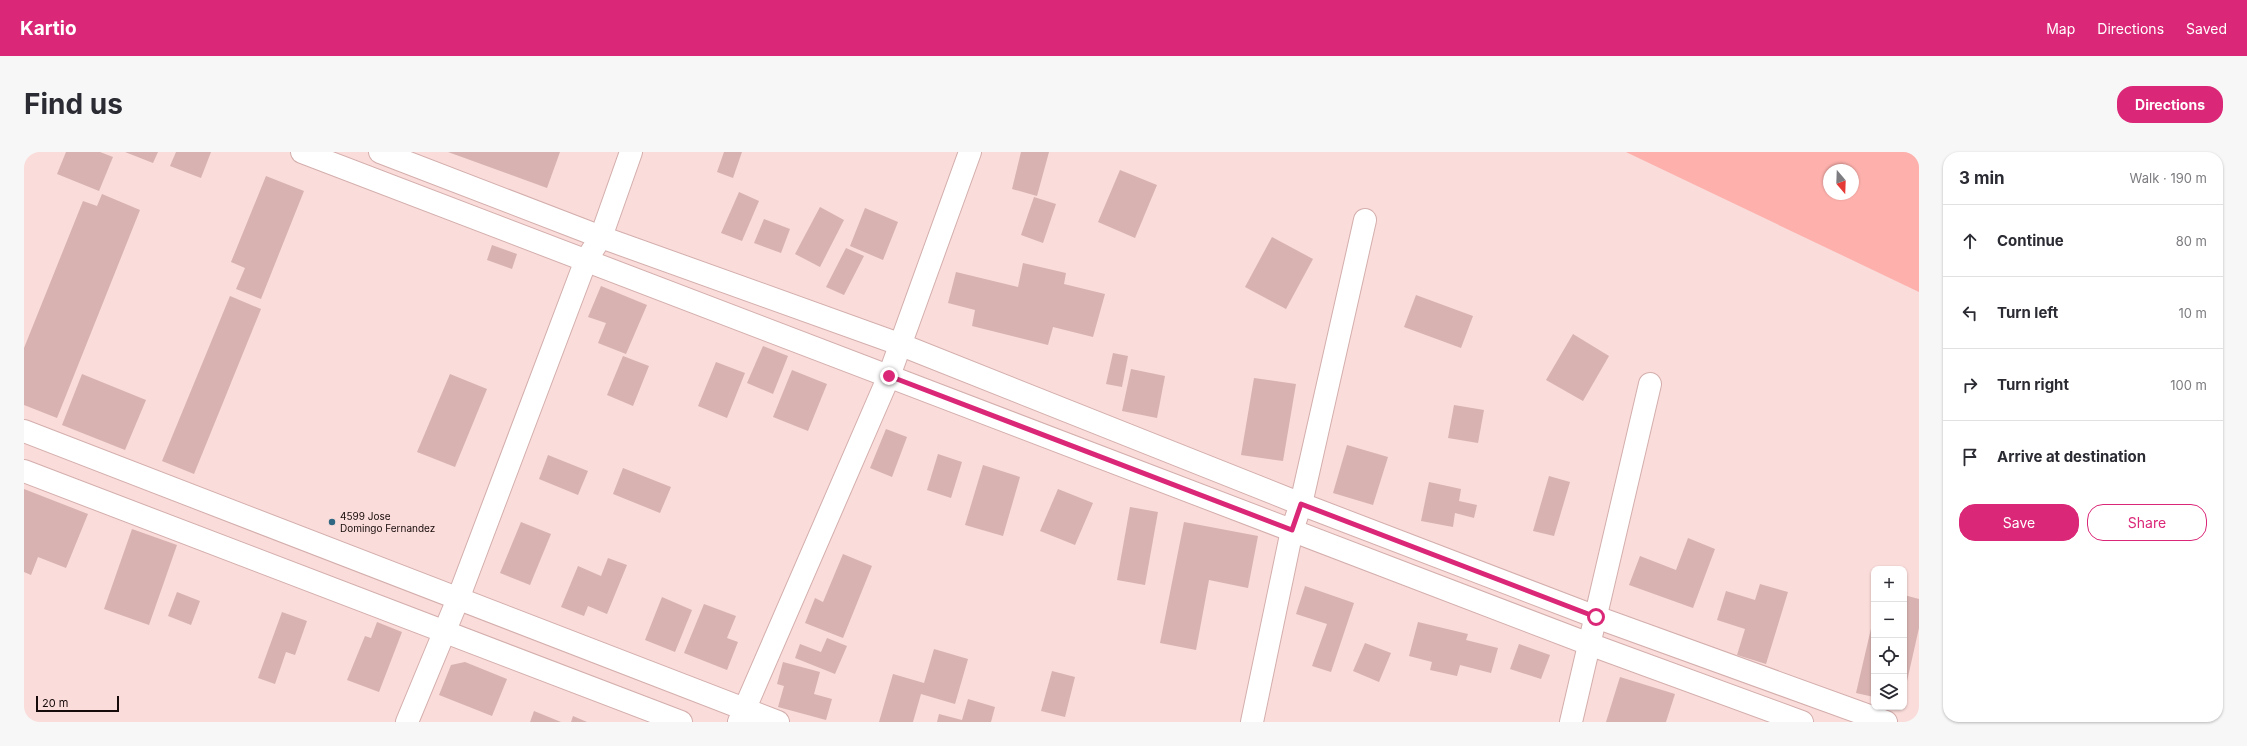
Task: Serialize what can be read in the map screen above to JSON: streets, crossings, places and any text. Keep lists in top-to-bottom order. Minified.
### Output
{"places":["4599 Jose Domingo Fernandez"],"scale_bar":"20 m","north":"bottom","page":{"header":"Kartio","nav":["Map","Directions","Saved"],"buttons":["Directions",["Save","Share"]],"title":"Find us","heading":["3 min","Walk · 190 m"],"list":[["Continue","80 m"],["Turn left","10 m"],["Turn right","100 m"],"Arrive at destination"],"map_buttons":["+","−"],"scale":"20 m"}}
